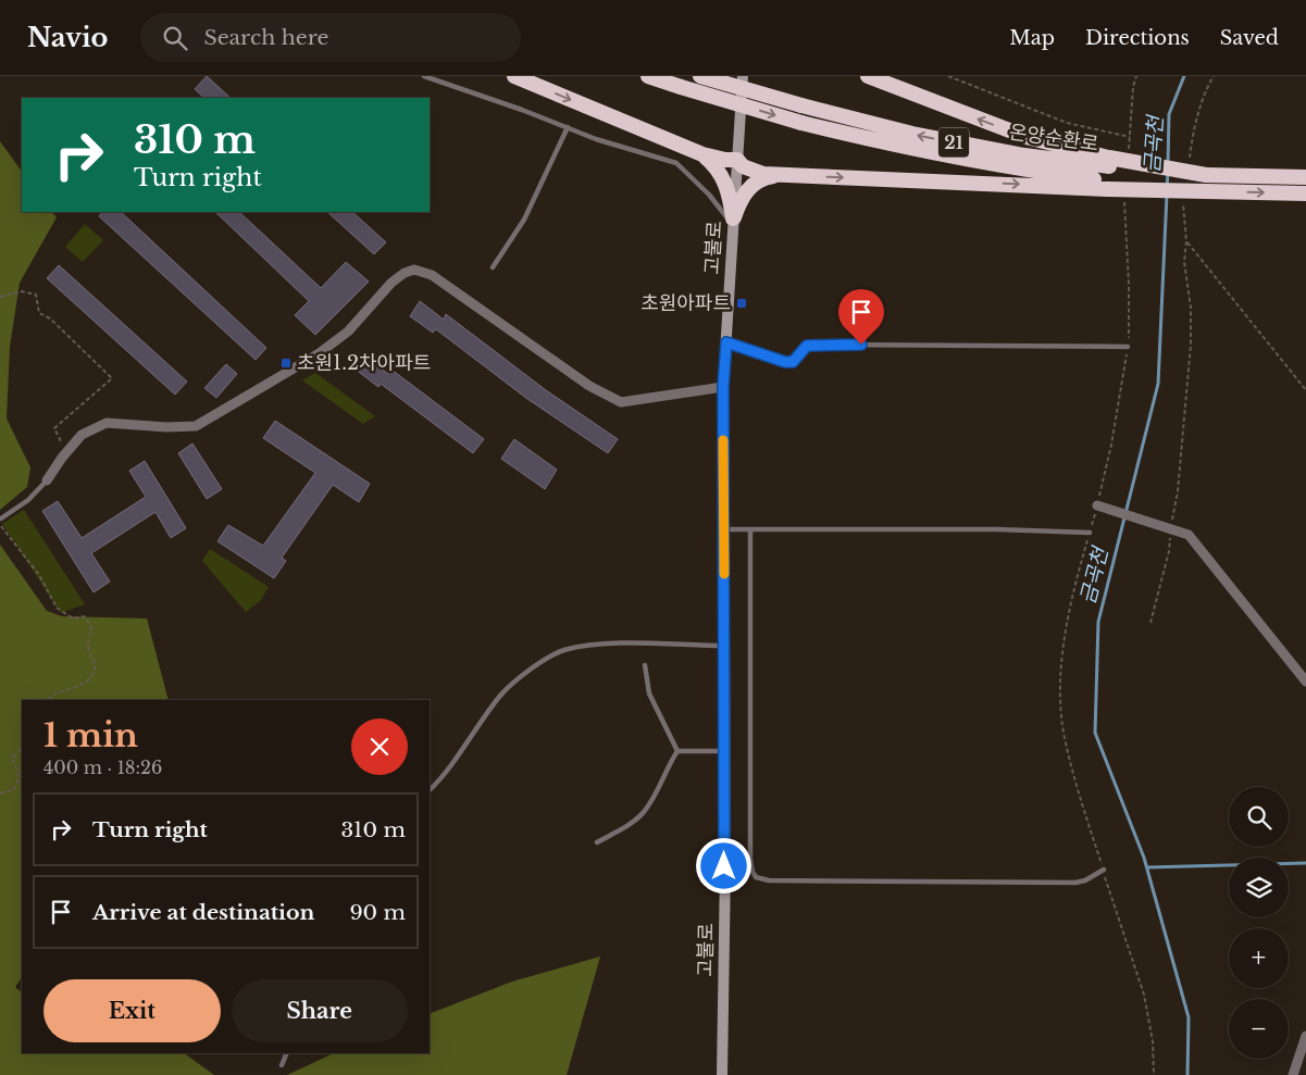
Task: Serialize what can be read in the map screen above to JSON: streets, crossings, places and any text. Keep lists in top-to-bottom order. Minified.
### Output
{"streets":{"highway":["온양순환로","21"],"main road":["고불로"]},"water":["금곡천"],"places":{"transit":["초원아파트","초원1.2차아파트"]},"page":{"header":"Navio","search":"Search here","nav":["Map","Directions","Saved"],"turn":["310 m","Turn right"],"heading":["1 min","400 m · 18:26"],"map_buttons":["+","−"],"list":[{"name":"Turn right","value":"310 m"},{"name":"Arrive at destination","value":"90 m"}],"buttons":["Exit","Share"]}}
